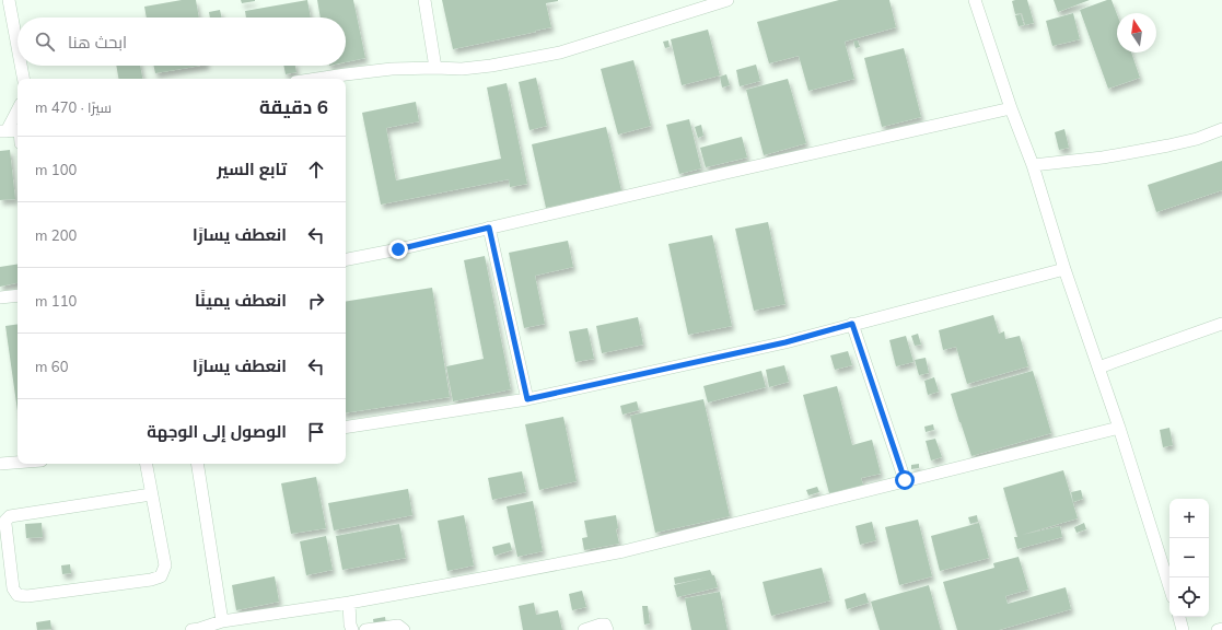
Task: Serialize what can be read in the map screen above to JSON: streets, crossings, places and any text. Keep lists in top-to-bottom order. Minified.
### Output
{"north":"top","page":{"search":"ابحث هنا","heading":["6 دقيقة","سيرًا · 470 m"],"list":[["تابع السير","100 m"],["انعطف يسارًا","200 m"],["انعطف يمينًا","110 m"],["انعطف يسارًا","60 m"],"الوصول إلى الوجهة"],"map_buttons":["+","−"]}}
